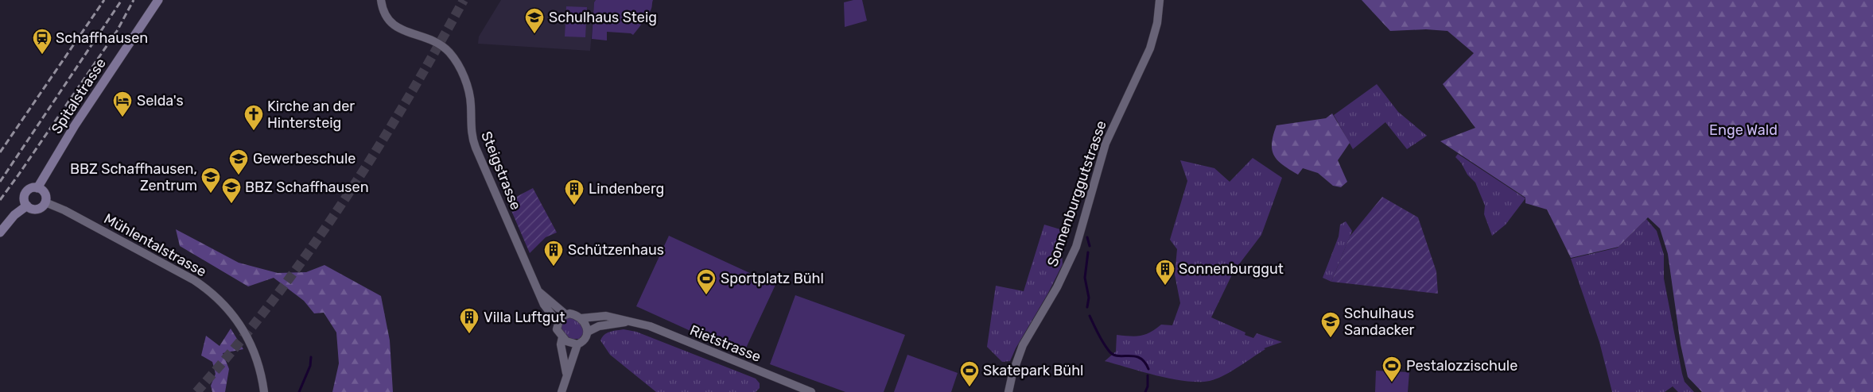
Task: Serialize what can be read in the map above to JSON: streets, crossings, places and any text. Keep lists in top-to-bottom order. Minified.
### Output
{"streets":{"main road":["Spitalstrasse"],"street":["Steigstrasse","Sonnenburggutstrasse","Mühlentalstrasse","Rietstrasse"]},"crossings":[["Spitalstrasse","Mühlentalstrasse"],["Steigstrasse","Rietstrasse"]],"parks":["Enge Wald"],"places":{"school or university":["Schulhaus Steig","Gewerbeschule","BBZ Schaffhausen, Zentrum","BBZ Schaffhausen","Schulhaus Sandacker"],"station":["Schaffhausen"],"hotel":["Selda's"],"church":["Kirche an der Hintersteig"],"building":["Lindenberg","Schützenhaus","Sonnenburggut","Villa Luftgut"],"sports":["Sportplatz Bühl","Pestalozzischule","Skatepark Bühl"]}}
